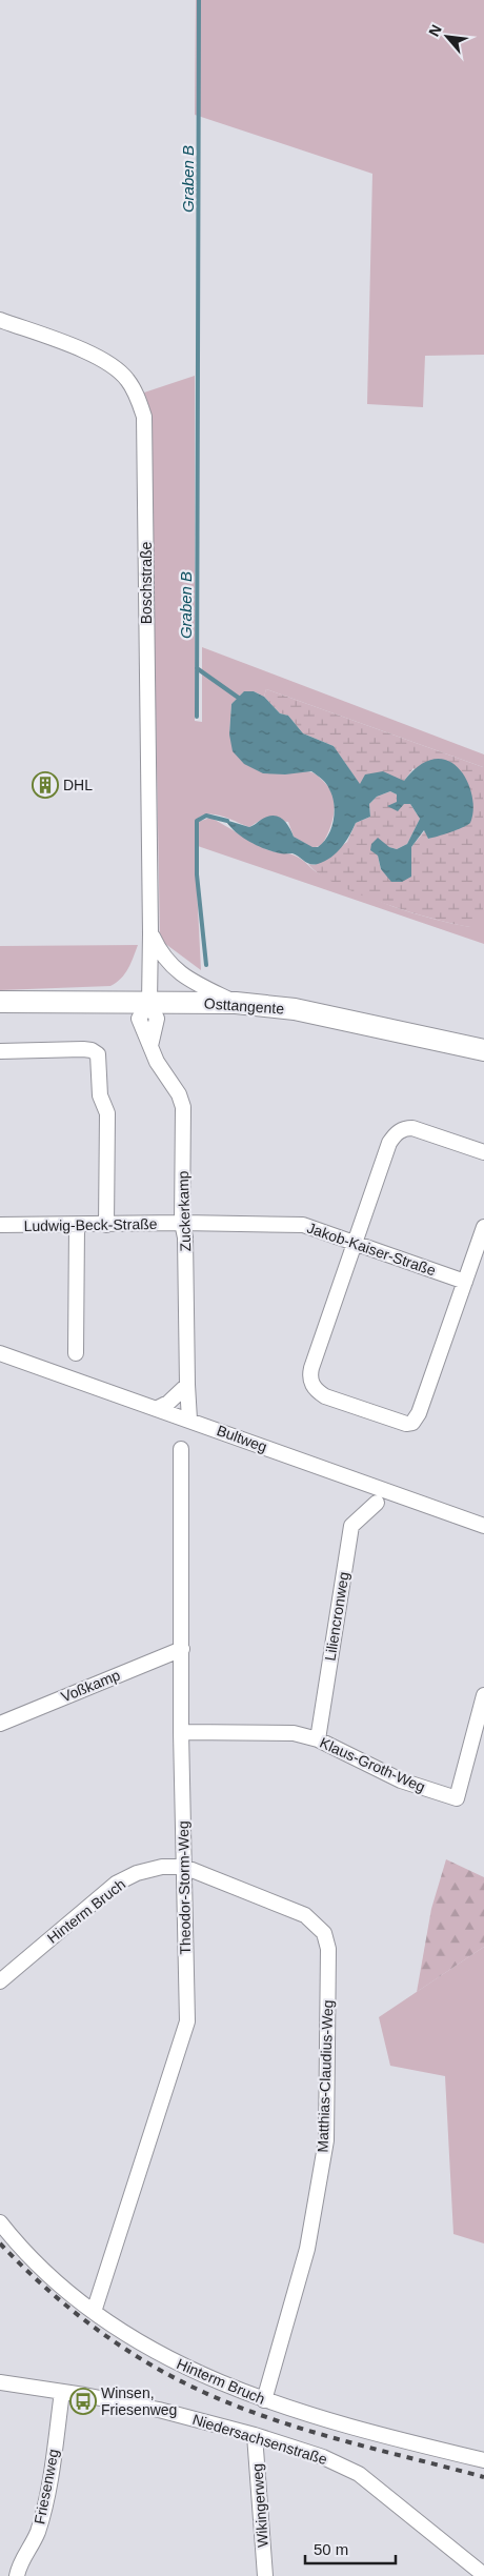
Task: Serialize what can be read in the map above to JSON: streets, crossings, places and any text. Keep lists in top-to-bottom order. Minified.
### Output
{"streets":{"main road":["Osttangente"],"street":["Boschstraße","Zuckerkamp","Ludwig-Beck-Straße","Jakob-Kaiser-Straße","Bultweg","Liliencronweg","Voßkamp","Klaus-Groth-Weg","Theodor-Storm-Weg","Hinterm Bruch","Matthias-Claudius-Weg","Niedersachsenstraße","Friesenweg","Wikingerweg"]},"crossings":[["Boschstraße","Osttangente"],["Boschstraße","Zuckerkamp"],["Osttangente","Zuckerkamp"],["Zuckerkamp","Ludwig-Beck-Straße"],["Zuckerkamp","Jakob-Kaiser-Straße"],["Zuckerkamp","Bultweg"],["Ludwig-Beck-Straße","Jakob-Kaiser-Straße"],["Liliencronweg","Klaus-Groth-Weg"],["Voßkamp","Theodor-Storm-Weg"],["Klaus-Groth-Weg","Theodor-Storm-Weg"],["Theodor-Storm-Weg","Hinterm Bruch"],["Theodor-Storm-Weg","Matthias-Claudius-Weg"],["Hinterm Bruch","Matthias-Claudius-Weg"],["Niedersachsenstraße","Friesenweg"],["Niedersachsenstraße","Wikingerweg"]],"water":["Graben B"],"places":{"building":["DHL"],"bus stop":["Winsen, Friesenweg"]},"scale_bar":"50 m","north":"top left"}
